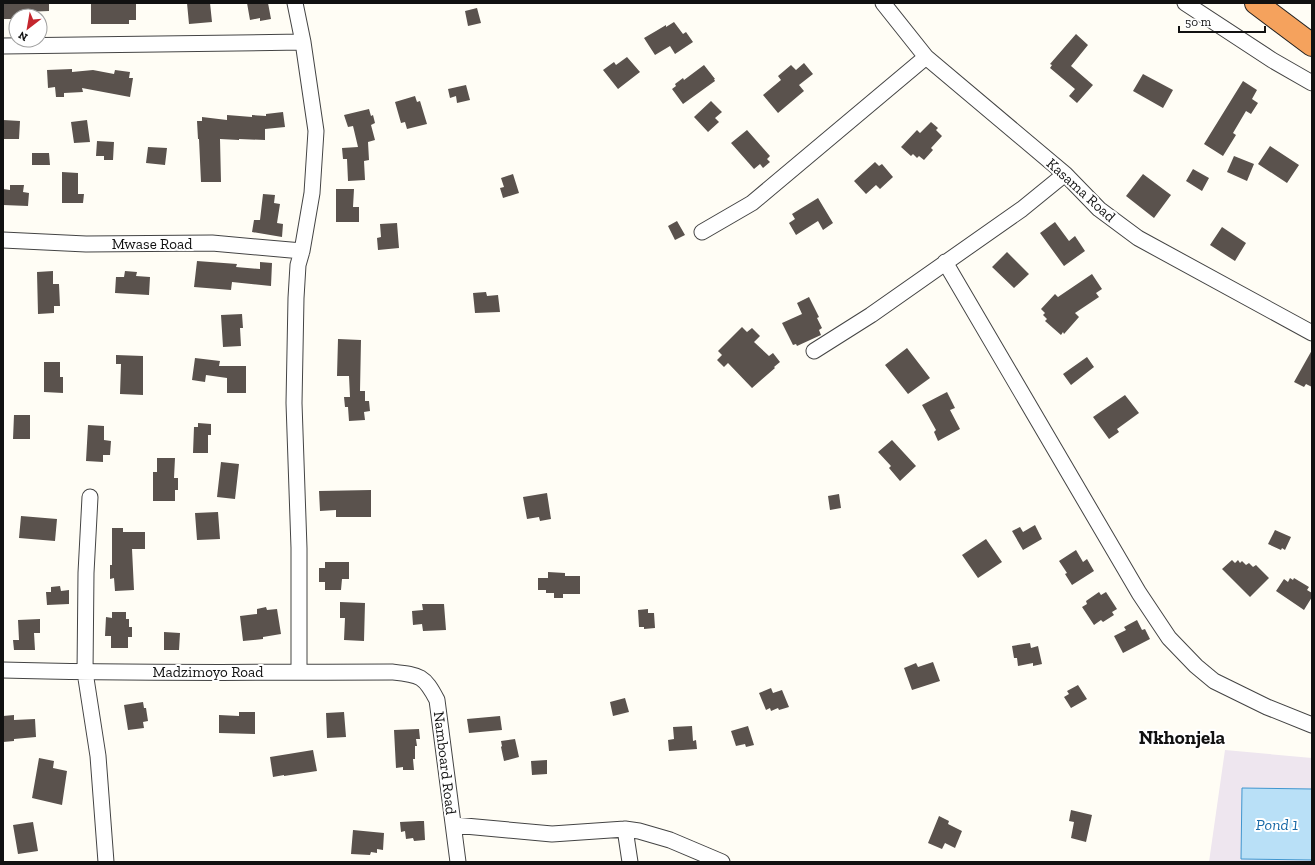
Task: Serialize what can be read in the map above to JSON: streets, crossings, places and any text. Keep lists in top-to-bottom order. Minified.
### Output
{"streets":{"street":["Kasama Road","Mwase Road","Madzimoyo Road","Namboard Road"]},"crossings":[["Madzimoyo Road","Namboard Road"]],"districts":["Nkhonjela"],"water":["Pond 1"],"scale_bar":"50 m","north":"bottom left"}
